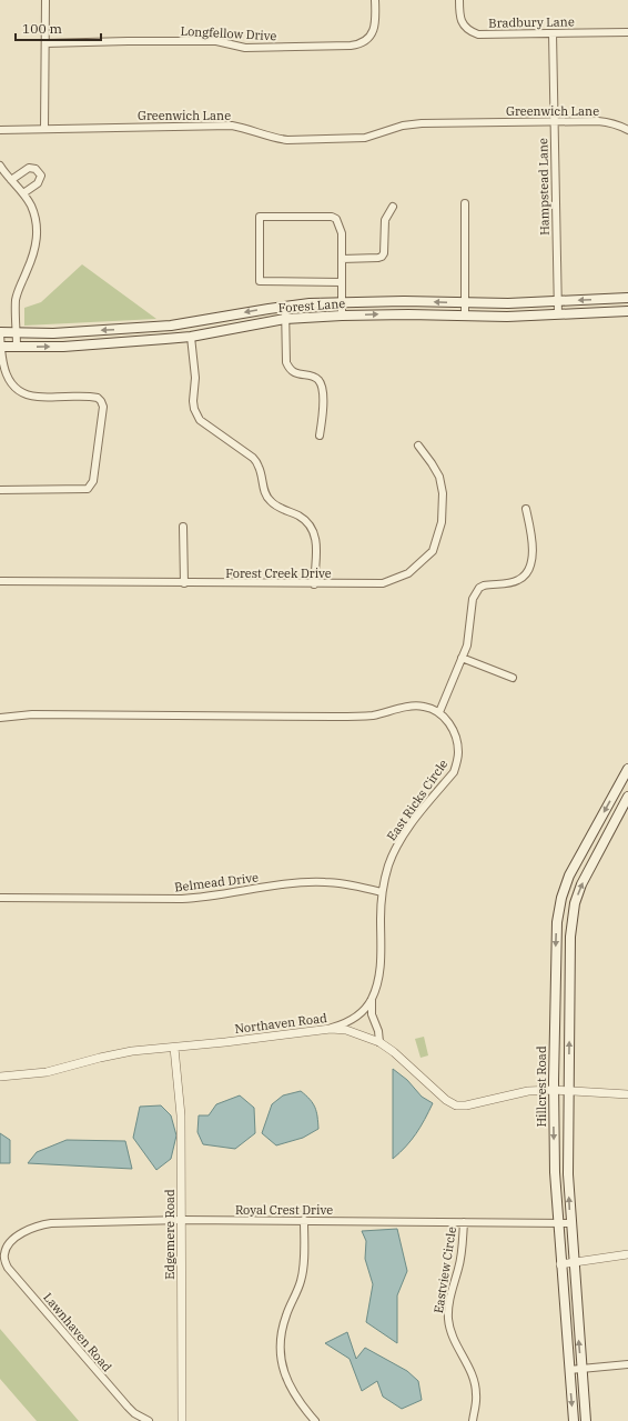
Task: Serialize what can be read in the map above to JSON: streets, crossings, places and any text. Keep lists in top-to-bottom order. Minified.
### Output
{"streets":{"main road":["Forest Lane","Hillcrest Road"],"street":["Bradbury Lane","Longfellow Drive","Greenwich Lane","Hampstead Lane","Forest Creek Drive","East Ricks Circle","Belmead Drive","Northaven Road","Royal Crest Drive","Edgemere Road","Eastview Circle","Lawnhaven Road"]},"crossings":[["Bradbury Lane","Hampstead Lane"],["Greenwich Lane","Hampstead Lane"],["Hampstead Lane","Forest Lane"],["East Ricks Circle","Belmead Drive"],["East Ricks Circle","Northaven Road"],["Northaven Road","Hillcrest Road"],["Northaven Road","Edgemere Road"],["Hillcrest Road","Royal Crest Drive"],["Royal Crest Drive","Edgemere Road"],["Royal Crest Drive","Eastview Circle"],["Royal Crest Drive","Lawnhaven Road"]],"scale_bar":"100 m"}
